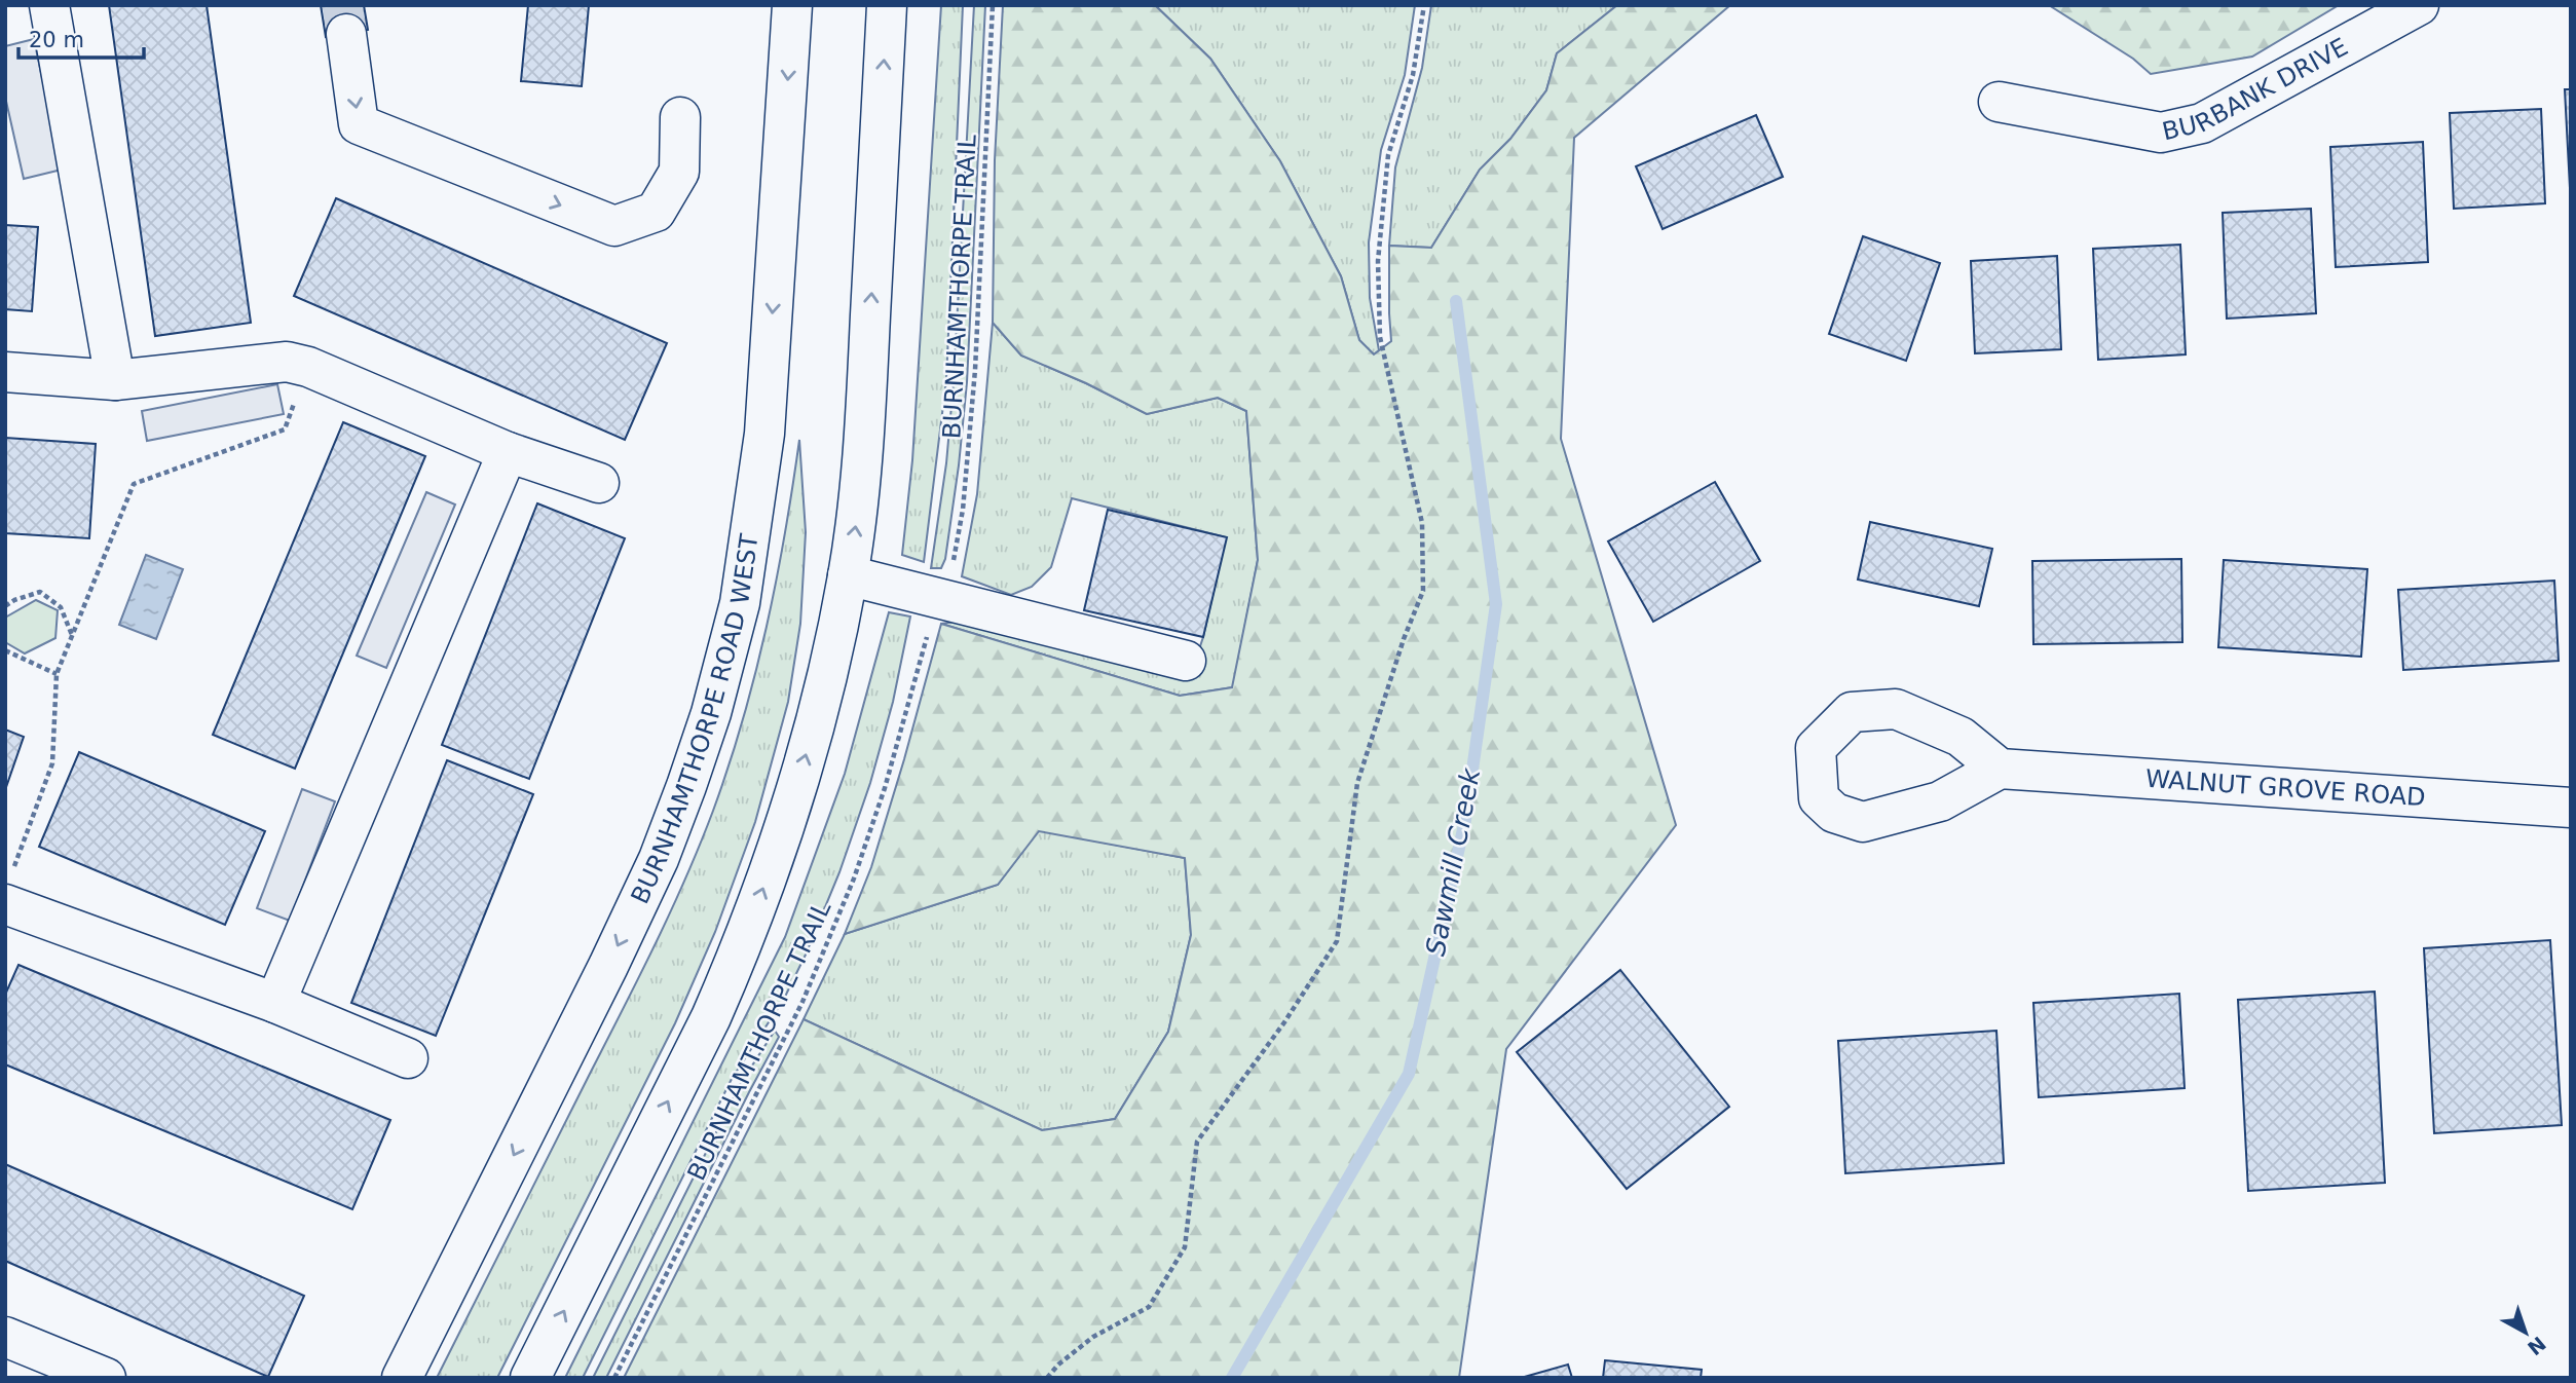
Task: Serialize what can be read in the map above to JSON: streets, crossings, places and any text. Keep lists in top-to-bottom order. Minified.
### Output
{"streets":{"main road":["BURBANK DRIVE","BURNHAMTHORPE ROAD WEST","WALNUT GROVE ROAD"],"path":["BURNHAMTHORPE TRAIL"]},"water":["Sawmill Creek"],"scale_bar":"20 m","north":"bottom right"}
